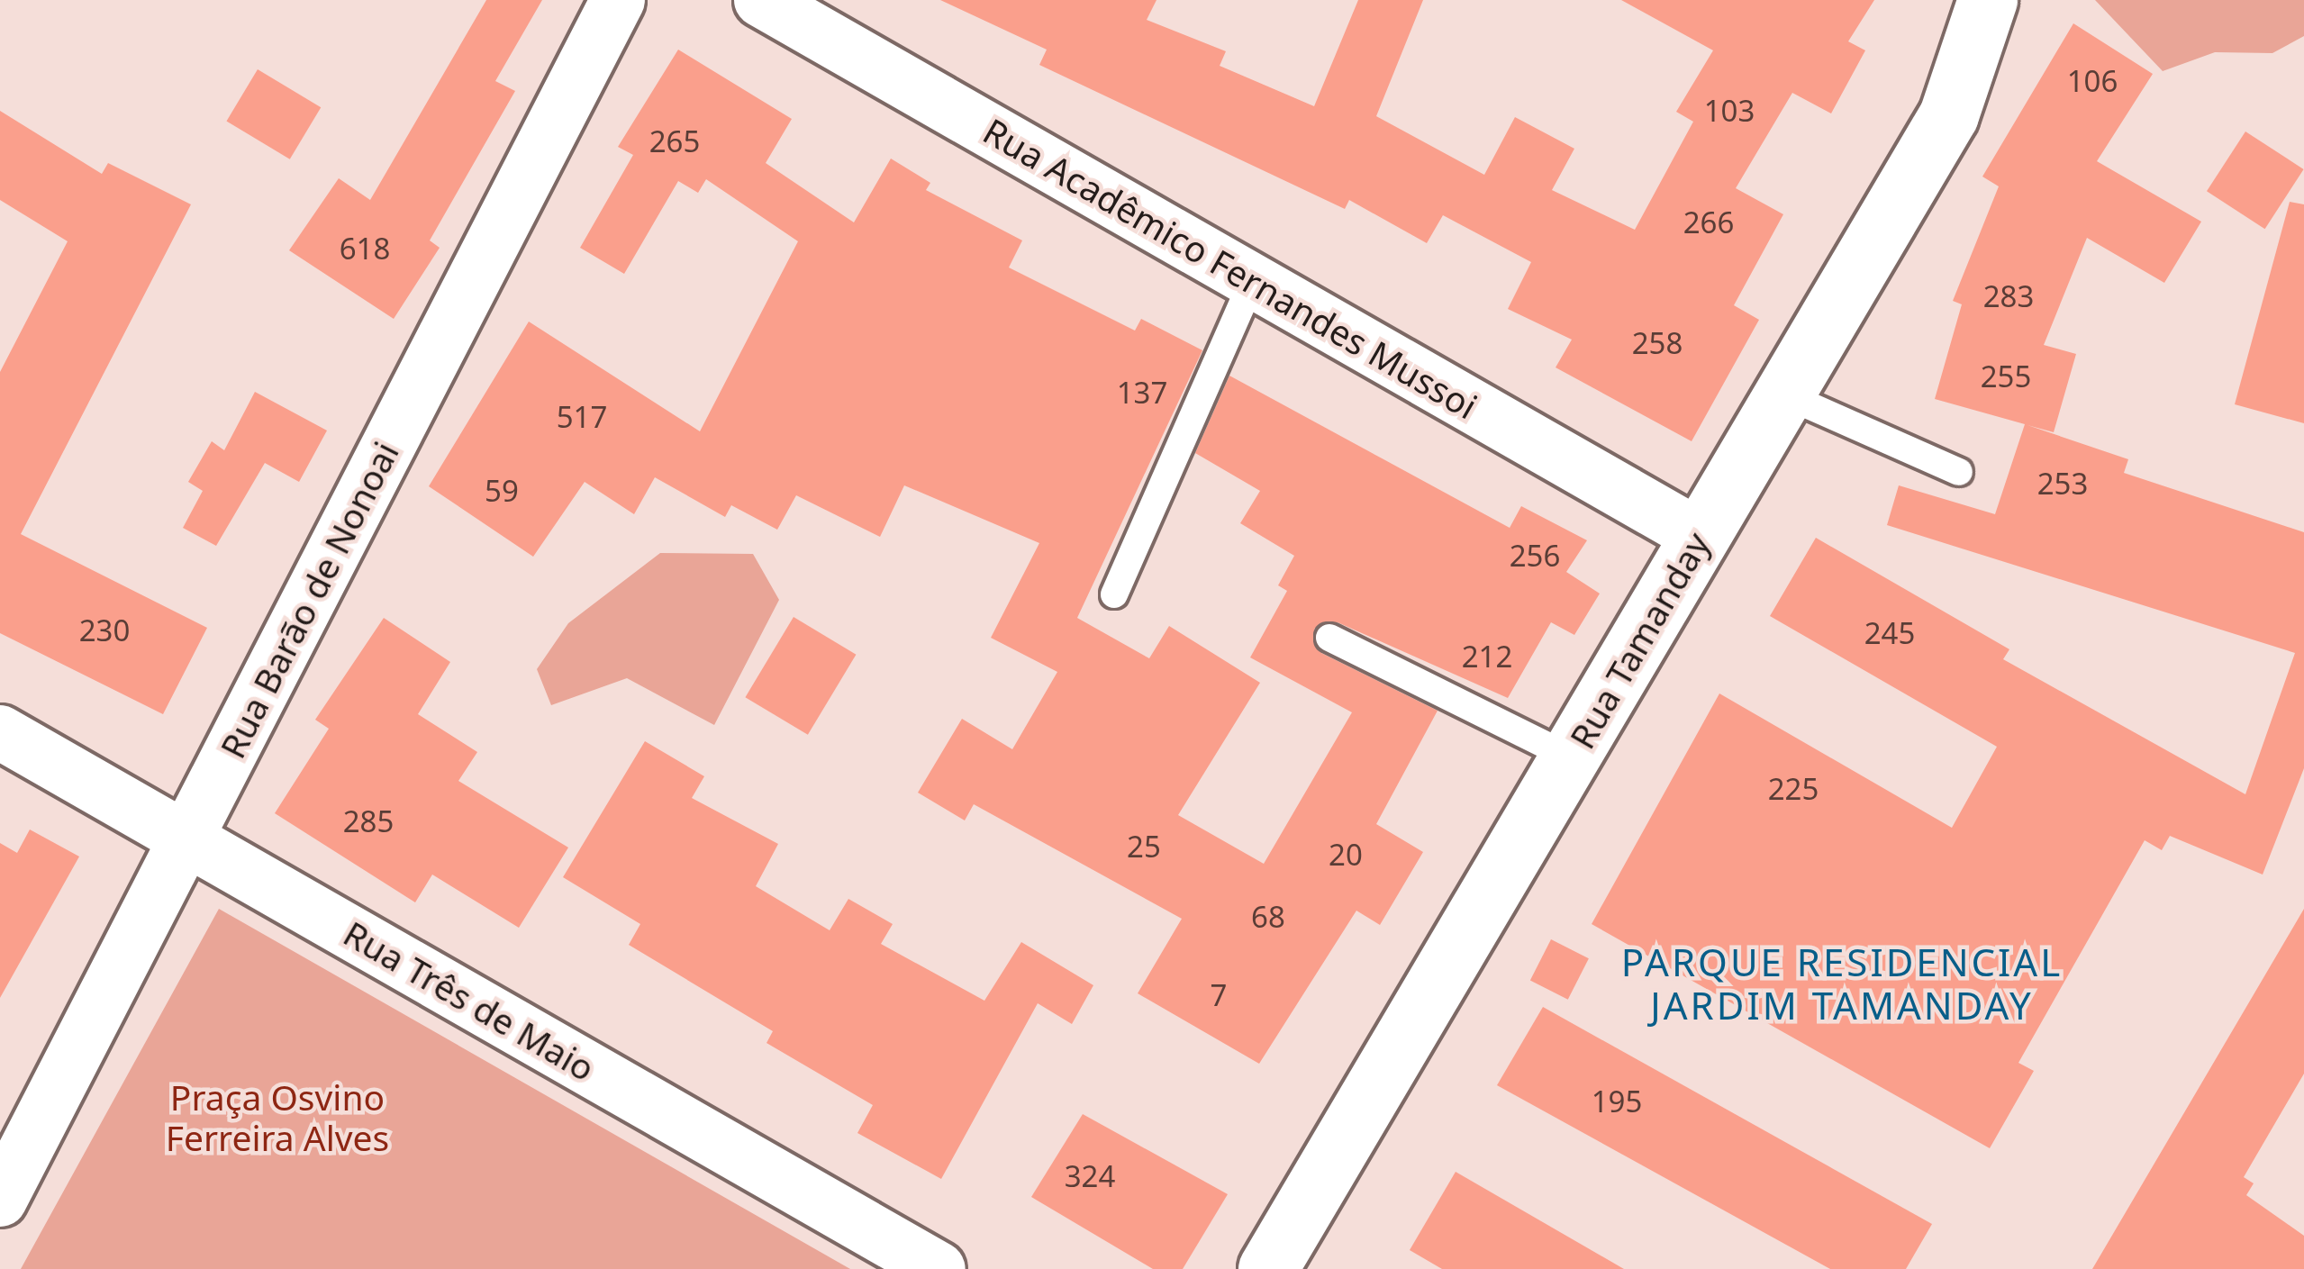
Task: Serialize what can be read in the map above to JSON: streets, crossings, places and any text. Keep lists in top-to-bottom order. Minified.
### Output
{"streets":{"street":["Rua Acadêmico Fernandes Mussoi","Rua Barão de Nonoai","Rua Tamanday","Rua Três de Maio"]},"crossings":[["Rua Acadêmico Fernandes Mussoi","Rua Tamanday"],["Rua Barão de Nonoai","Rua Três de Maio"]],"districts":["PARQUE RESIDENCIAL JARDIM TAMANDAY"],"parks":["Praça Osvino Ferreira Alves"],"house_numbers":["106","103","265","266","618","283","258","255","137","517","253","59","256","230","245","212","225","285","25","20","68","7","195","324"]}
